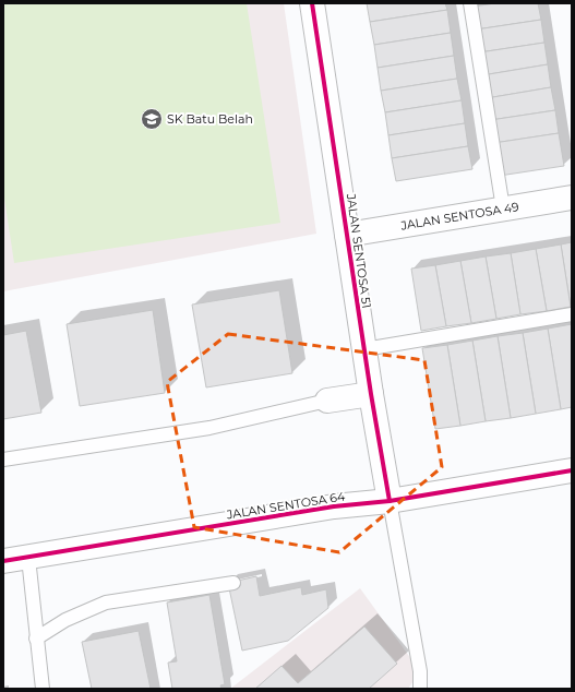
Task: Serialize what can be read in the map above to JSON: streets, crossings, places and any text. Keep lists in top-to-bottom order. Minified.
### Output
{"streets":{"street":["JALAN SENTOSA 49","JALAN SENTOSA 51","JALAN SENTOSA 64"]},"crossings":[["JALAN SENTOSA 49","JALAN SENTOSA 51"],["JALAN SENTOSA 51","JALAN SENTOSA 64"]],"places":{"school or university":["SK Batu Belah"]}}
